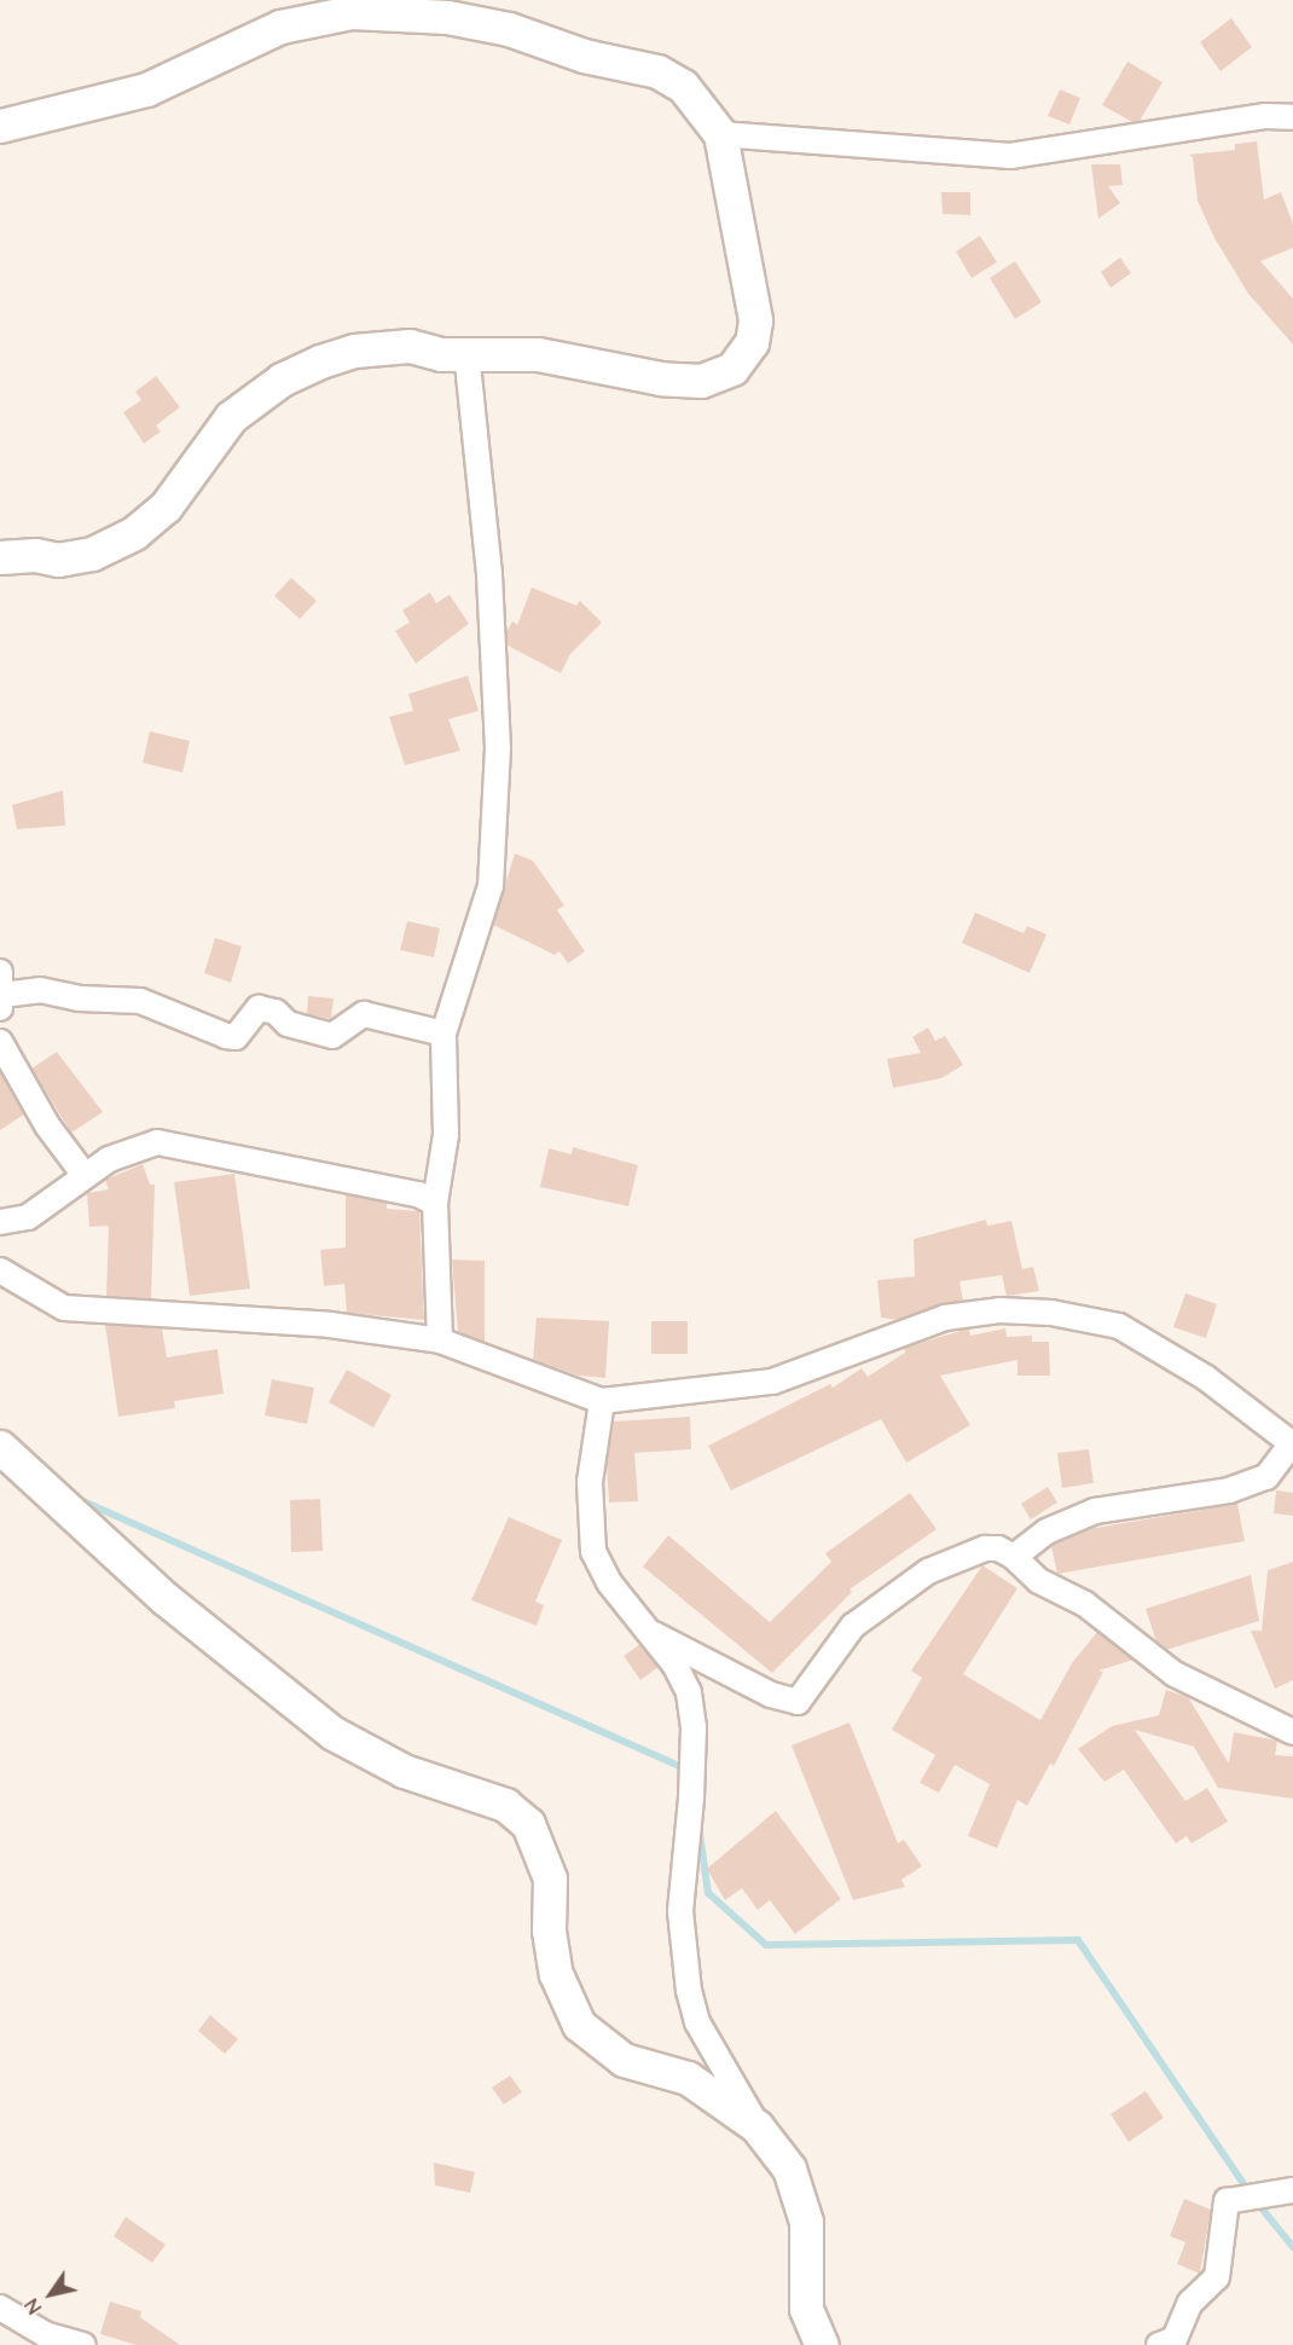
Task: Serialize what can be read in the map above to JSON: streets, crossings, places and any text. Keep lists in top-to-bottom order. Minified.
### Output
{"north":"bottom left"}
